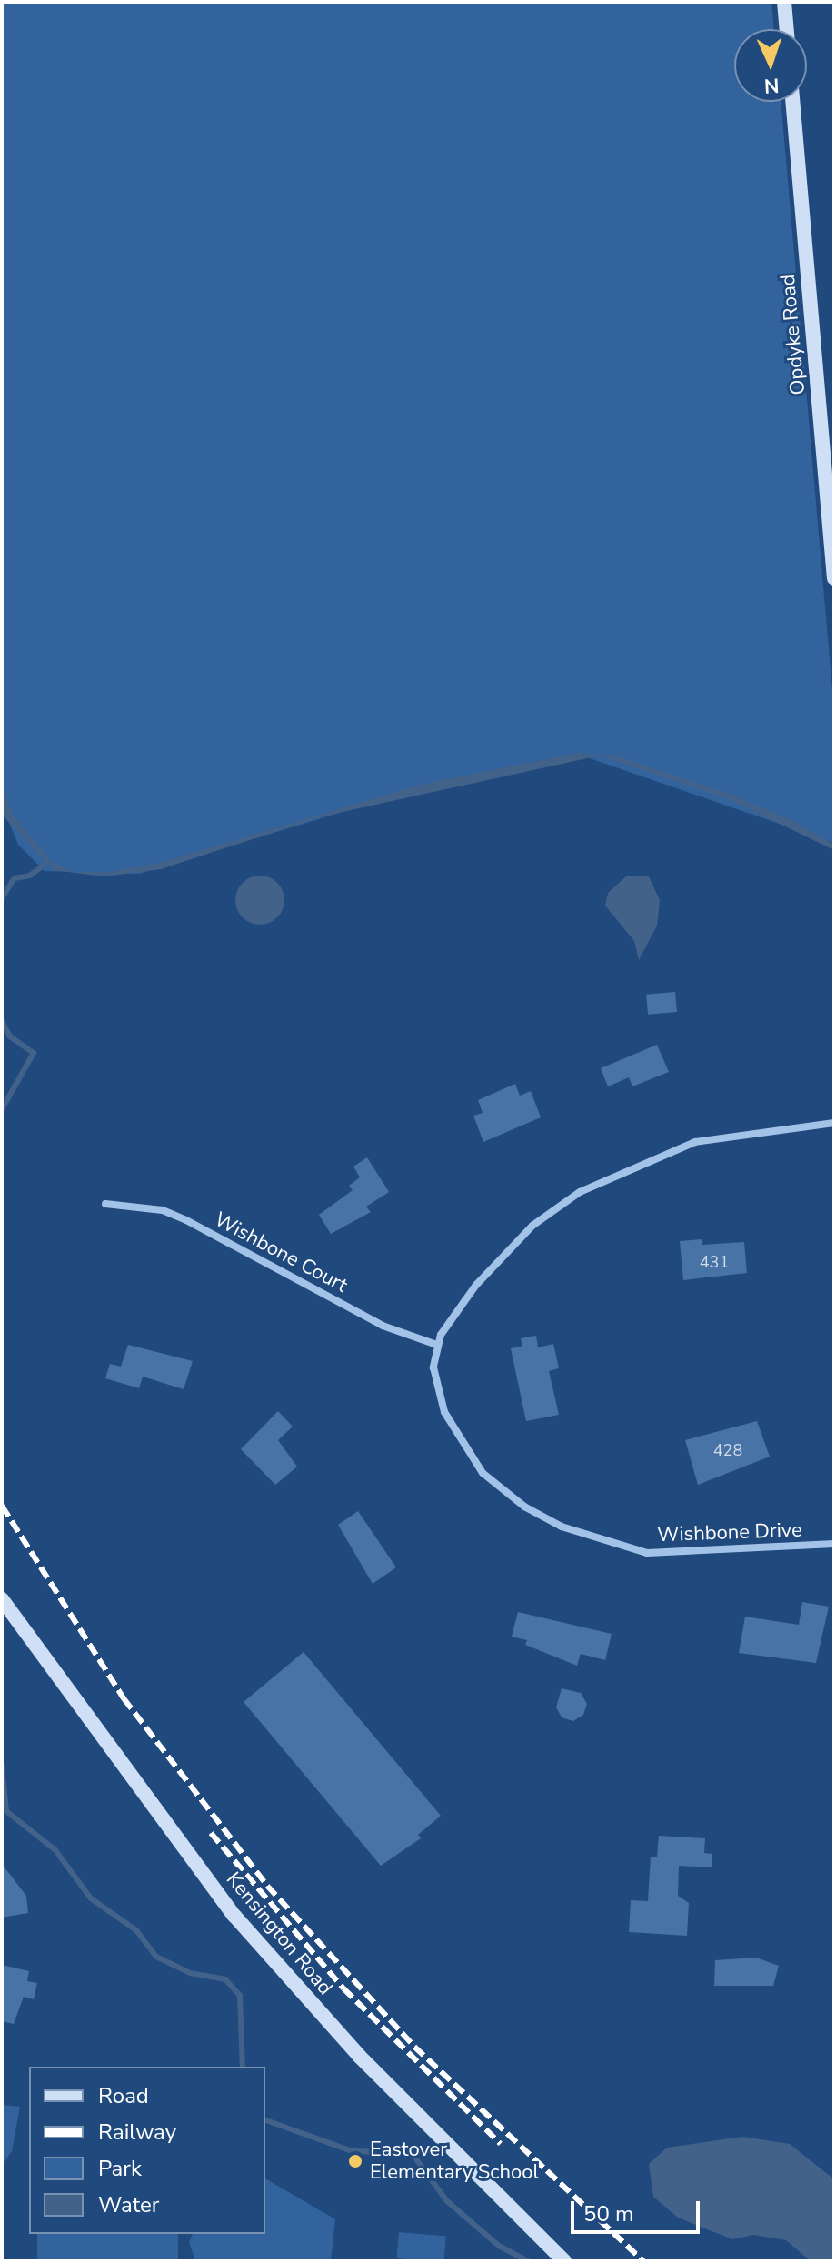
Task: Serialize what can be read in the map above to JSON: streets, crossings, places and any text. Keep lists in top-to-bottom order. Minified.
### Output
{"streets":{"street":["Opdyke Road","Wishbone Court","Wishbone Drive","Kensington Road"]},"crossings":[["Wishbone Court","Wishbone Drive"]],"places":["Eastover Elementary School"],"house_numbers":["431","428"],"legend":["Road","Railway","Park","Water"],"scale_bar":"50 m","north":"bottom"}
